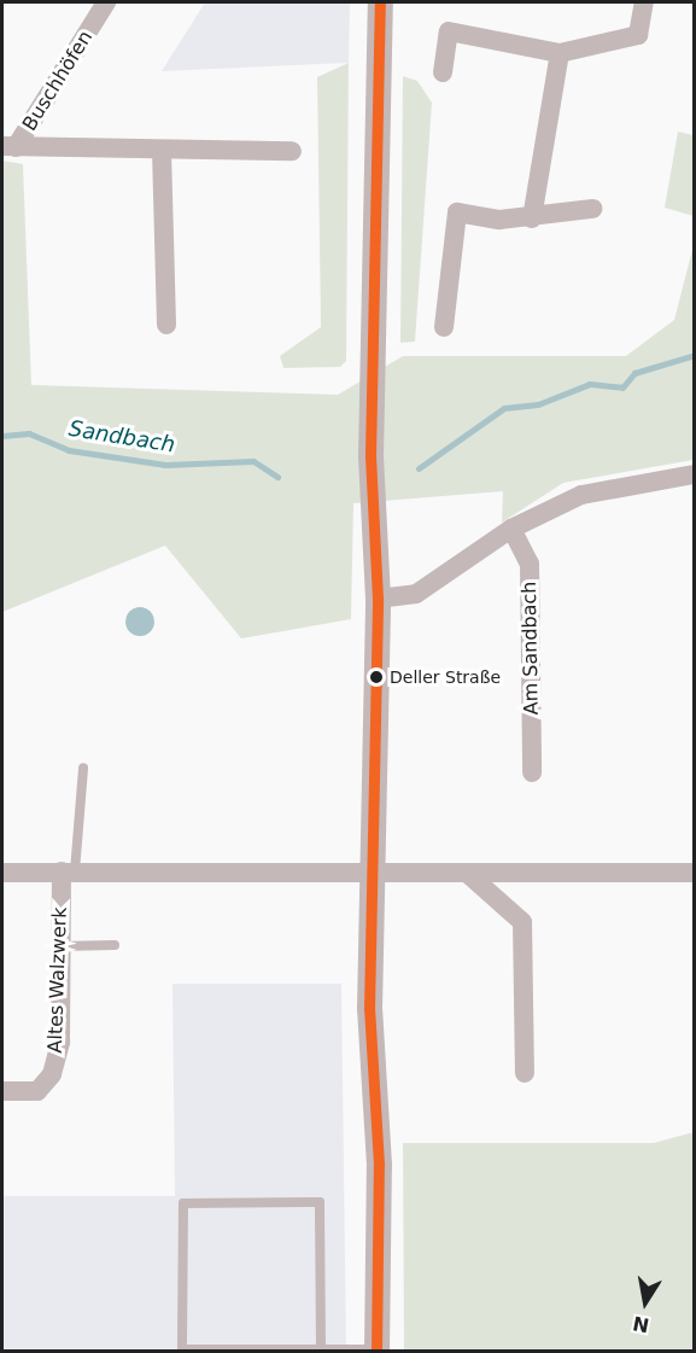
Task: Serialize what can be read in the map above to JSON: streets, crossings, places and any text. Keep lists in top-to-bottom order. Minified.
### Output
{"streets":{"street":["Buschhöfen","Am Sandbach","Altes Walzwerk"]},"water":["Sandbach"],"places":["Deller Straße"],"north":"bottom"}
